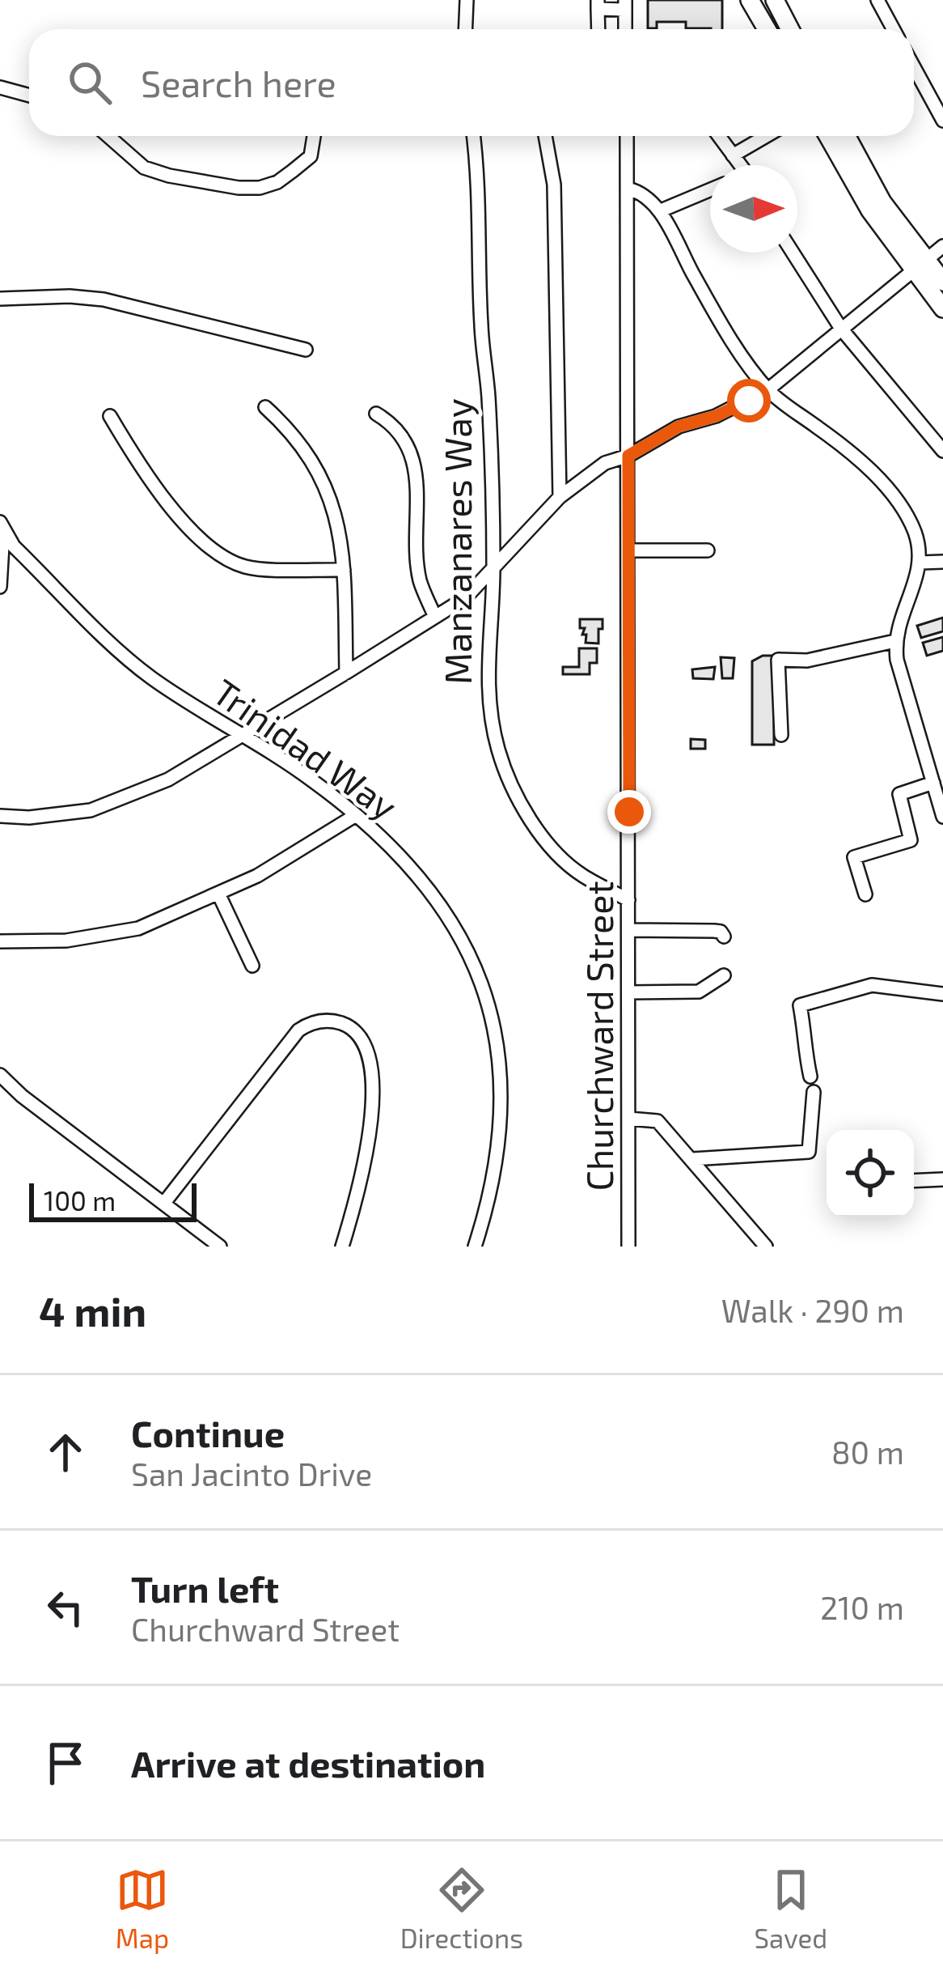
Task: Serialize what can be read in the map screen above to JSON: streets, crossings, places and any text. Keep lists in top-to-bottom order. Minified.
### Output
{"streets":{"street":["Manzanares Way","Trinidad Way","Churchward Street"]},"crossings":[["Manzanares Way","Churchward Street"]],"scale_bar":"100 m","north":"right","page":{"search":"Search here","scale":"100 m","heading":["4 min","Walk · 290 m"],"list":[["Continue","San Jacinto Drive","80 m"],["Turn left","Churchward Street","210 m"],"Arrive at destination"],"nav":["Map","Directions","Saved"]}}
